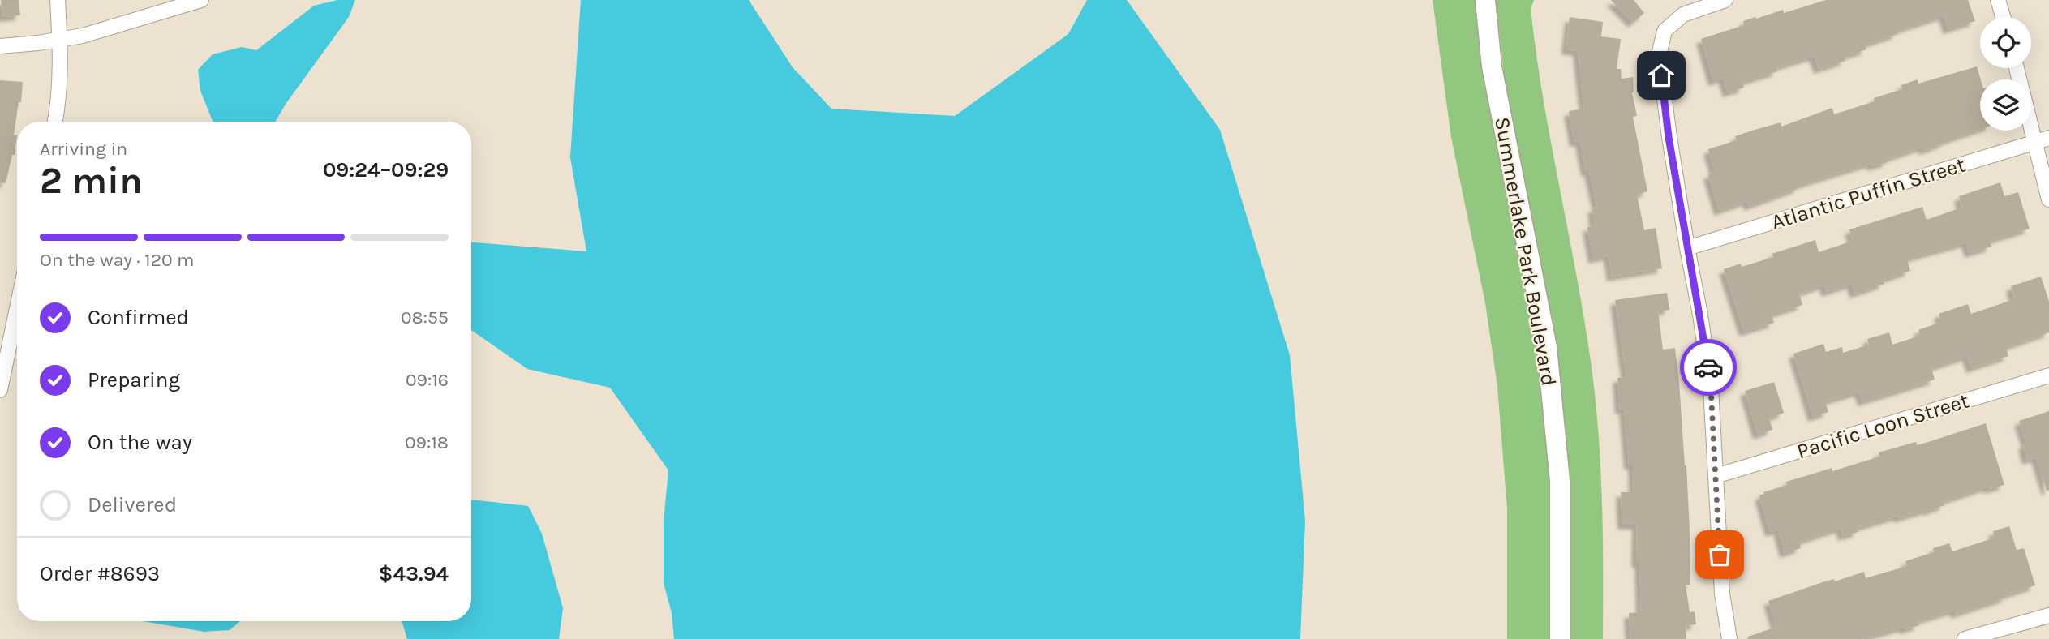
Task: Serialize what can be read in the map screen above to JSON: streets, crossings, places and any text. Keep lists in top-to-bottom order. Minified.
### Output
{"streets":{"main road":["Summerlake Park Boulevard"],"street":["Atlantic Puffin Street","Pacific Loon Street"]},"page":{"heading":["2 min","Arriving in","09:24–09:29"],"panel":["Order #8693","$43.94"],"bar":"On the way · 120 m","list":[["Confirmed","08:55"],["Preparing","09:16"],["On the way","09:18"],"Delivered"]}}
